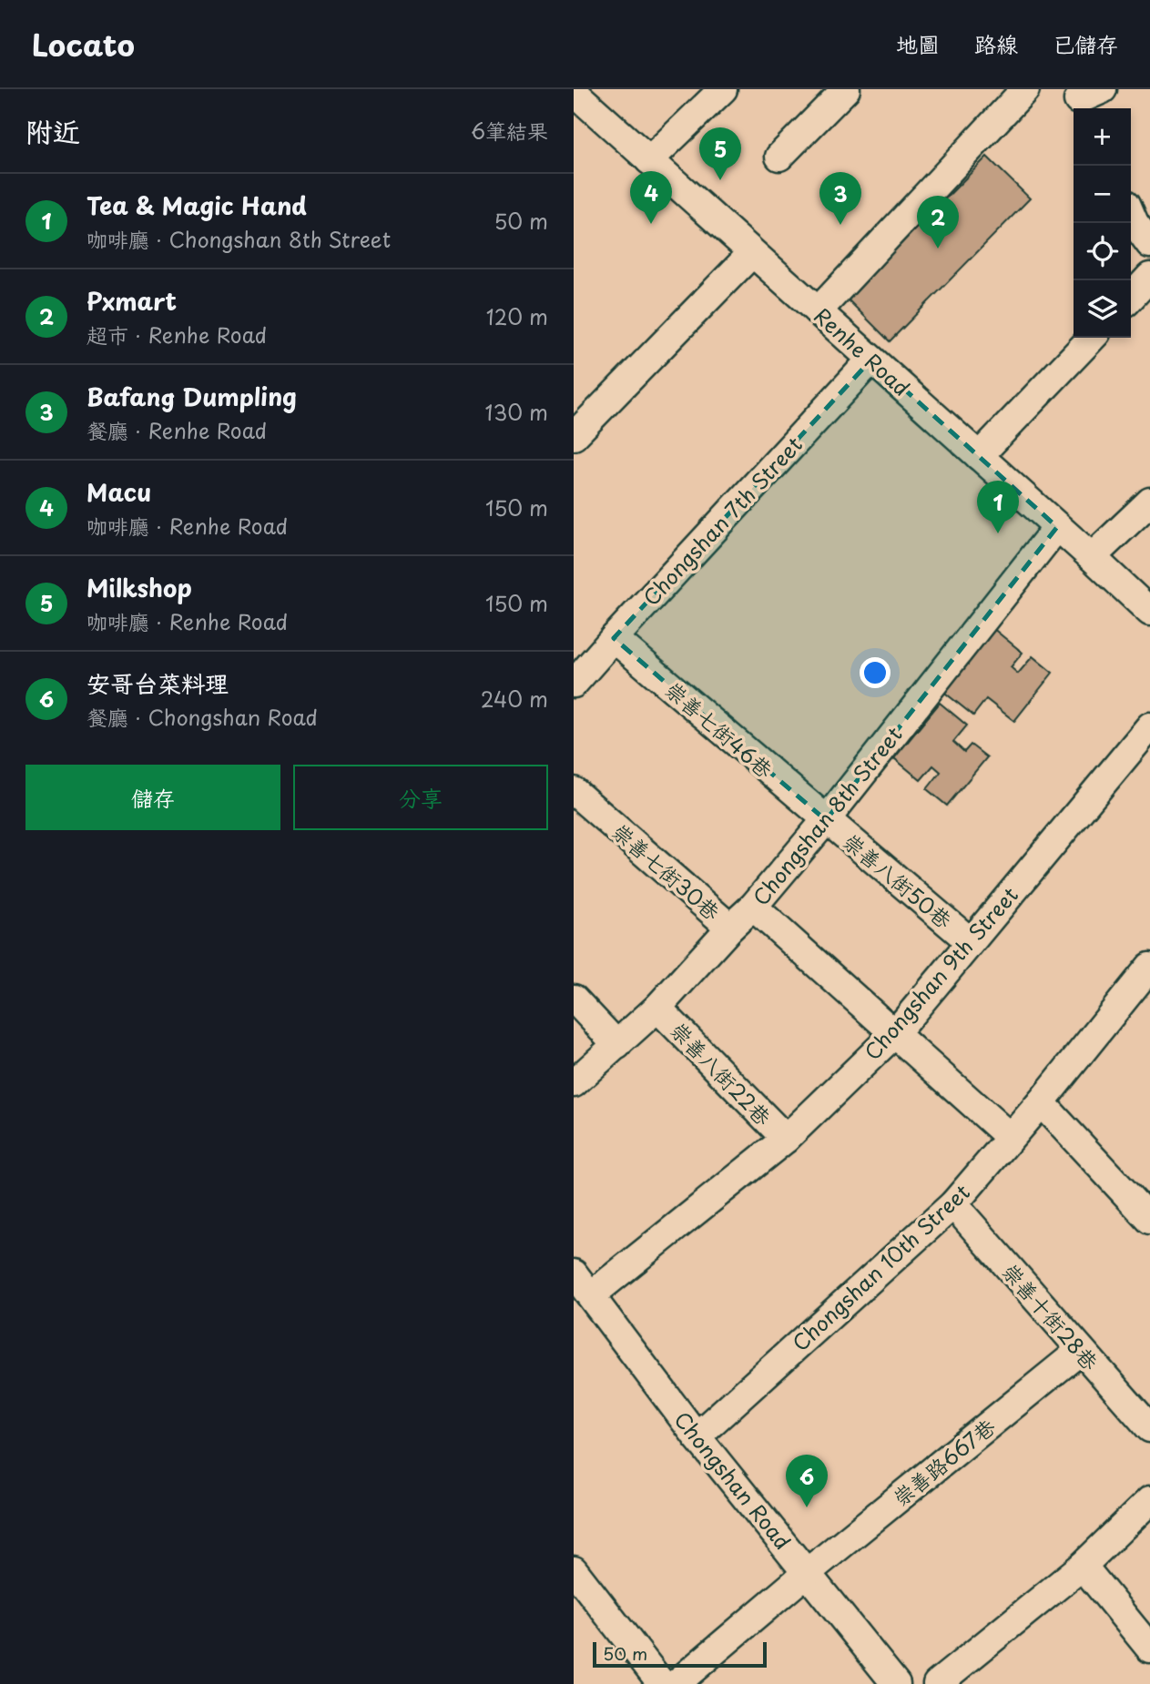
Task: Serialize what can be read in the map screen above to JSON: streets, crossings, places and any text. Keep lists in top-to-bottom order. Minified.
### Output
{"streets":{"street":["Renhe Road","Chongshan 7th Street","崇善七街46巷","Chongshan 8th Street","崇善七街30巷","崇善八街50巷","Chongshan 9th Street","崇善八街22巷","Chongshan 10th Street","崇善十街28巷","崇善路667巷","Chongshan Road"]},"crossings":[["Renhe Road","Chongshan 7th Street"],["Renhe Road","Chongshan 8th Street"],["Chongshan 7th Street","崇善七街46巷"],["崇善七街46巷","Chongshan 8th Street"],["崇善七街46巷","崇善八街50巷"],["Chongshan 8th Street","崇善七街30巷"],["Chongshan 8th Street","崇善八街50巷"],["Chongshan 8th Street","崇善八街22巷"],["崇善八街50巷","Chongshan 9th Street"],["Chongshan 9th Street","崇善八街22巷"],["Chongshan 9th Street","Chongshan Road"],["Chongshan 10th Street","崇善十街28巷"],["Chongshan 10th Street","Chongshan Road"],["崇善十街28巷","崇善路667巷"],["崇善路667巷","Chongshan Road"]],"scale_bar":"50 m","page":{"header":"Locato","nav":["地圖","路線","已儲存"],"heading":["附近","6筆結果"],"map_buttons":["+","−"],"pins":["5","4","3","2","1","6"],"list":[{"mark":"1","name":"Tea & Magic Hand","note":"咖啡廳 · Chongshan 8th Street","value":"50 m"},{"mark":"2","name":"Pxmart","note":"超市 · Renhe Road","value":"120 m"},{"mark":"3","name":"Bafang Dumpling","note":"餐廳 · Renhe Road","value":"130 m"},{"mark":"4","name":"Macu","note":"咖啡廳 · Renhe Road","value":"150 m"},{"mark":"5","name":"Milkshop","note":"咖啡廳 · Renhe Road","value":"150 m"},{"mark":"6","name":"安哥台菜料理","note":"餐廳 · Chongshan Road","value":"240 m"}],"buttons":["儲存","分享"],"scale":"50 m"}}
